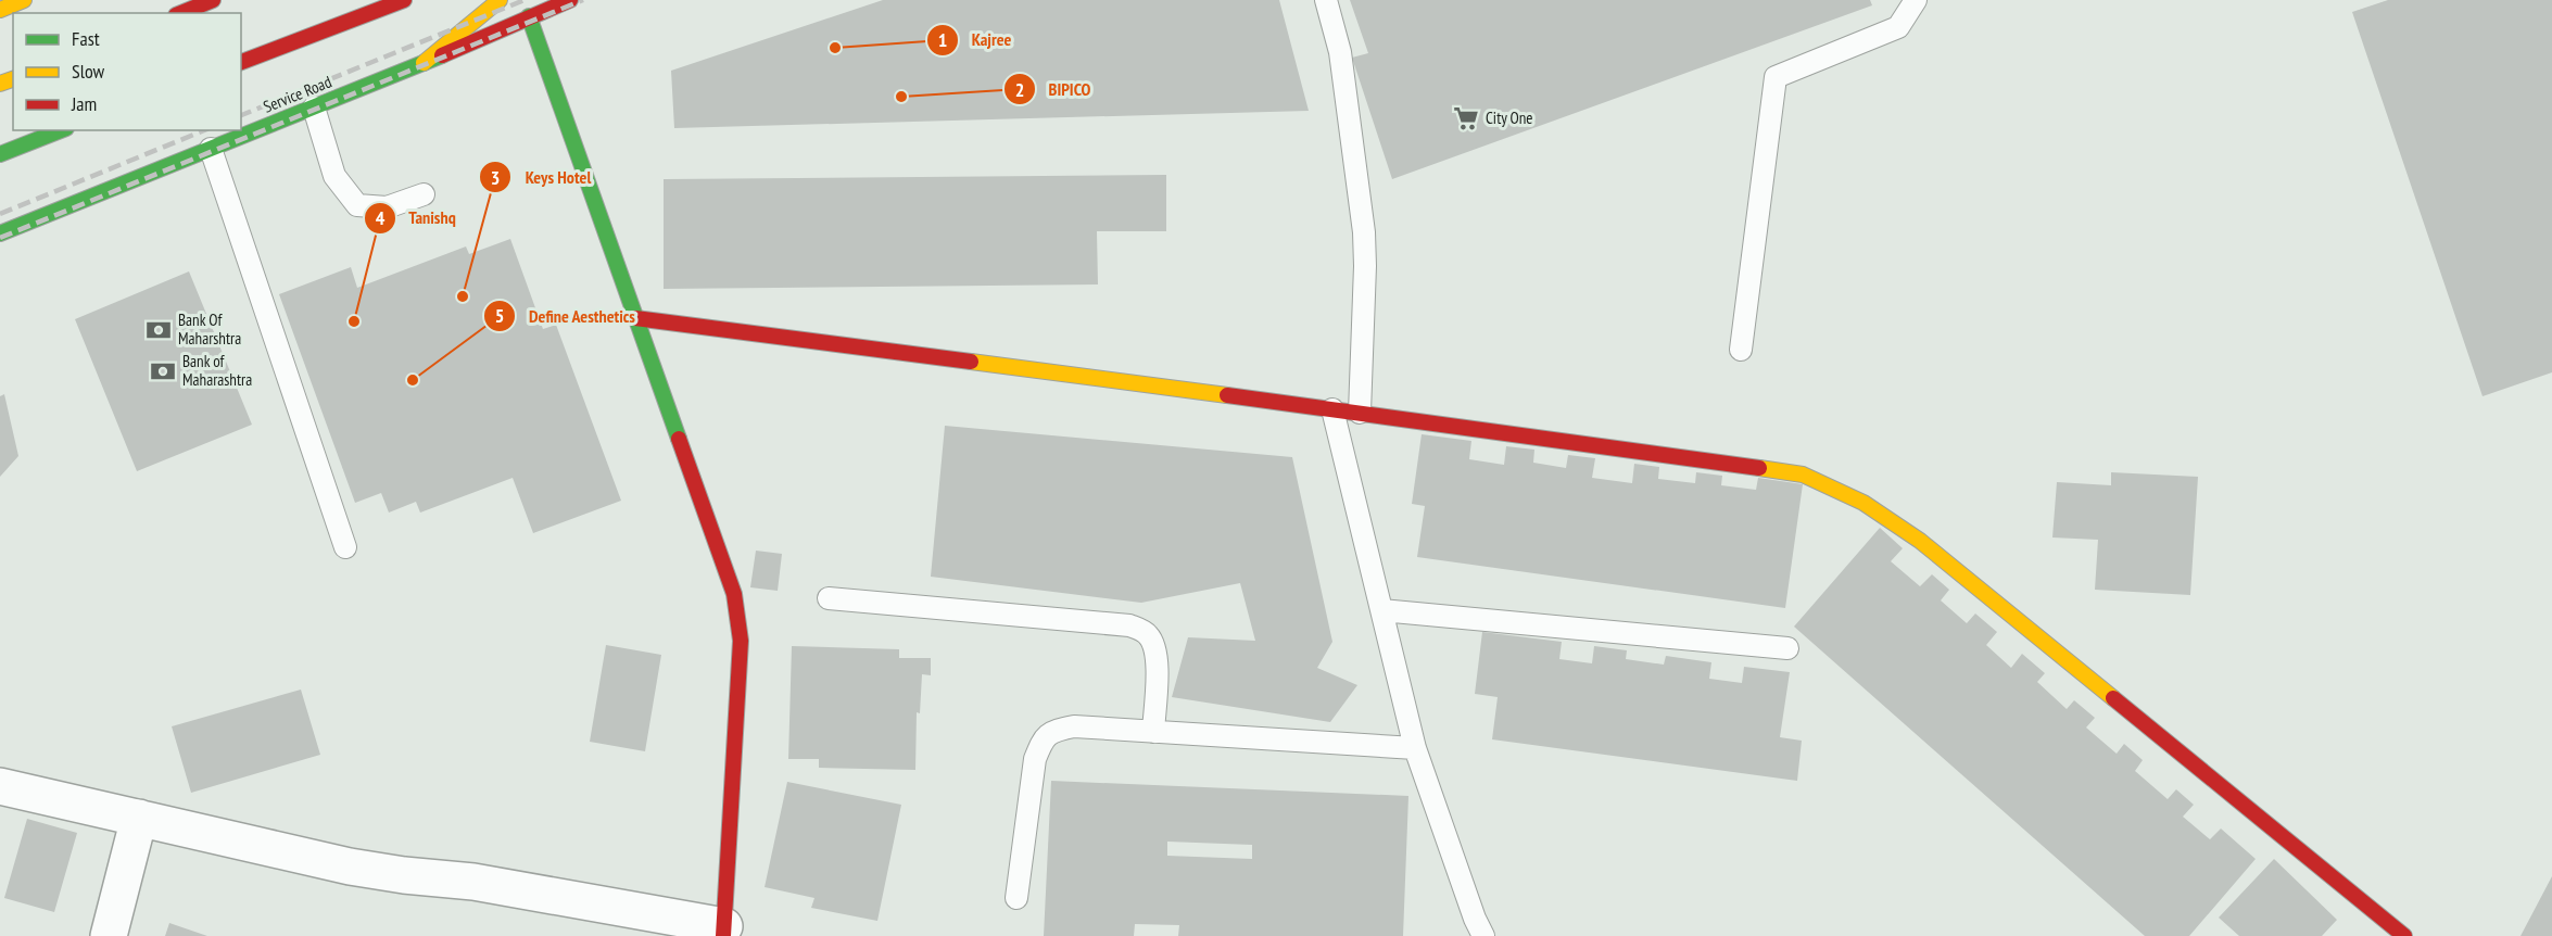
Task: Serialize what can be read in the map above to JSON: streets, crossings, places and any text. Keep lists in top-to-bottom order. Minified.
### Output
{"streets":{"main road":["Service Road"]},"places":{"other":["Kajree","BIPICO","Keys Hotel","Tanishq","Define Aesthetics"],"supermarket":["City One"],"bank":["Bank Of Maharshtra","Bank of Maharashtra"]},"legend":["Fast","Slow","Jam"]}
